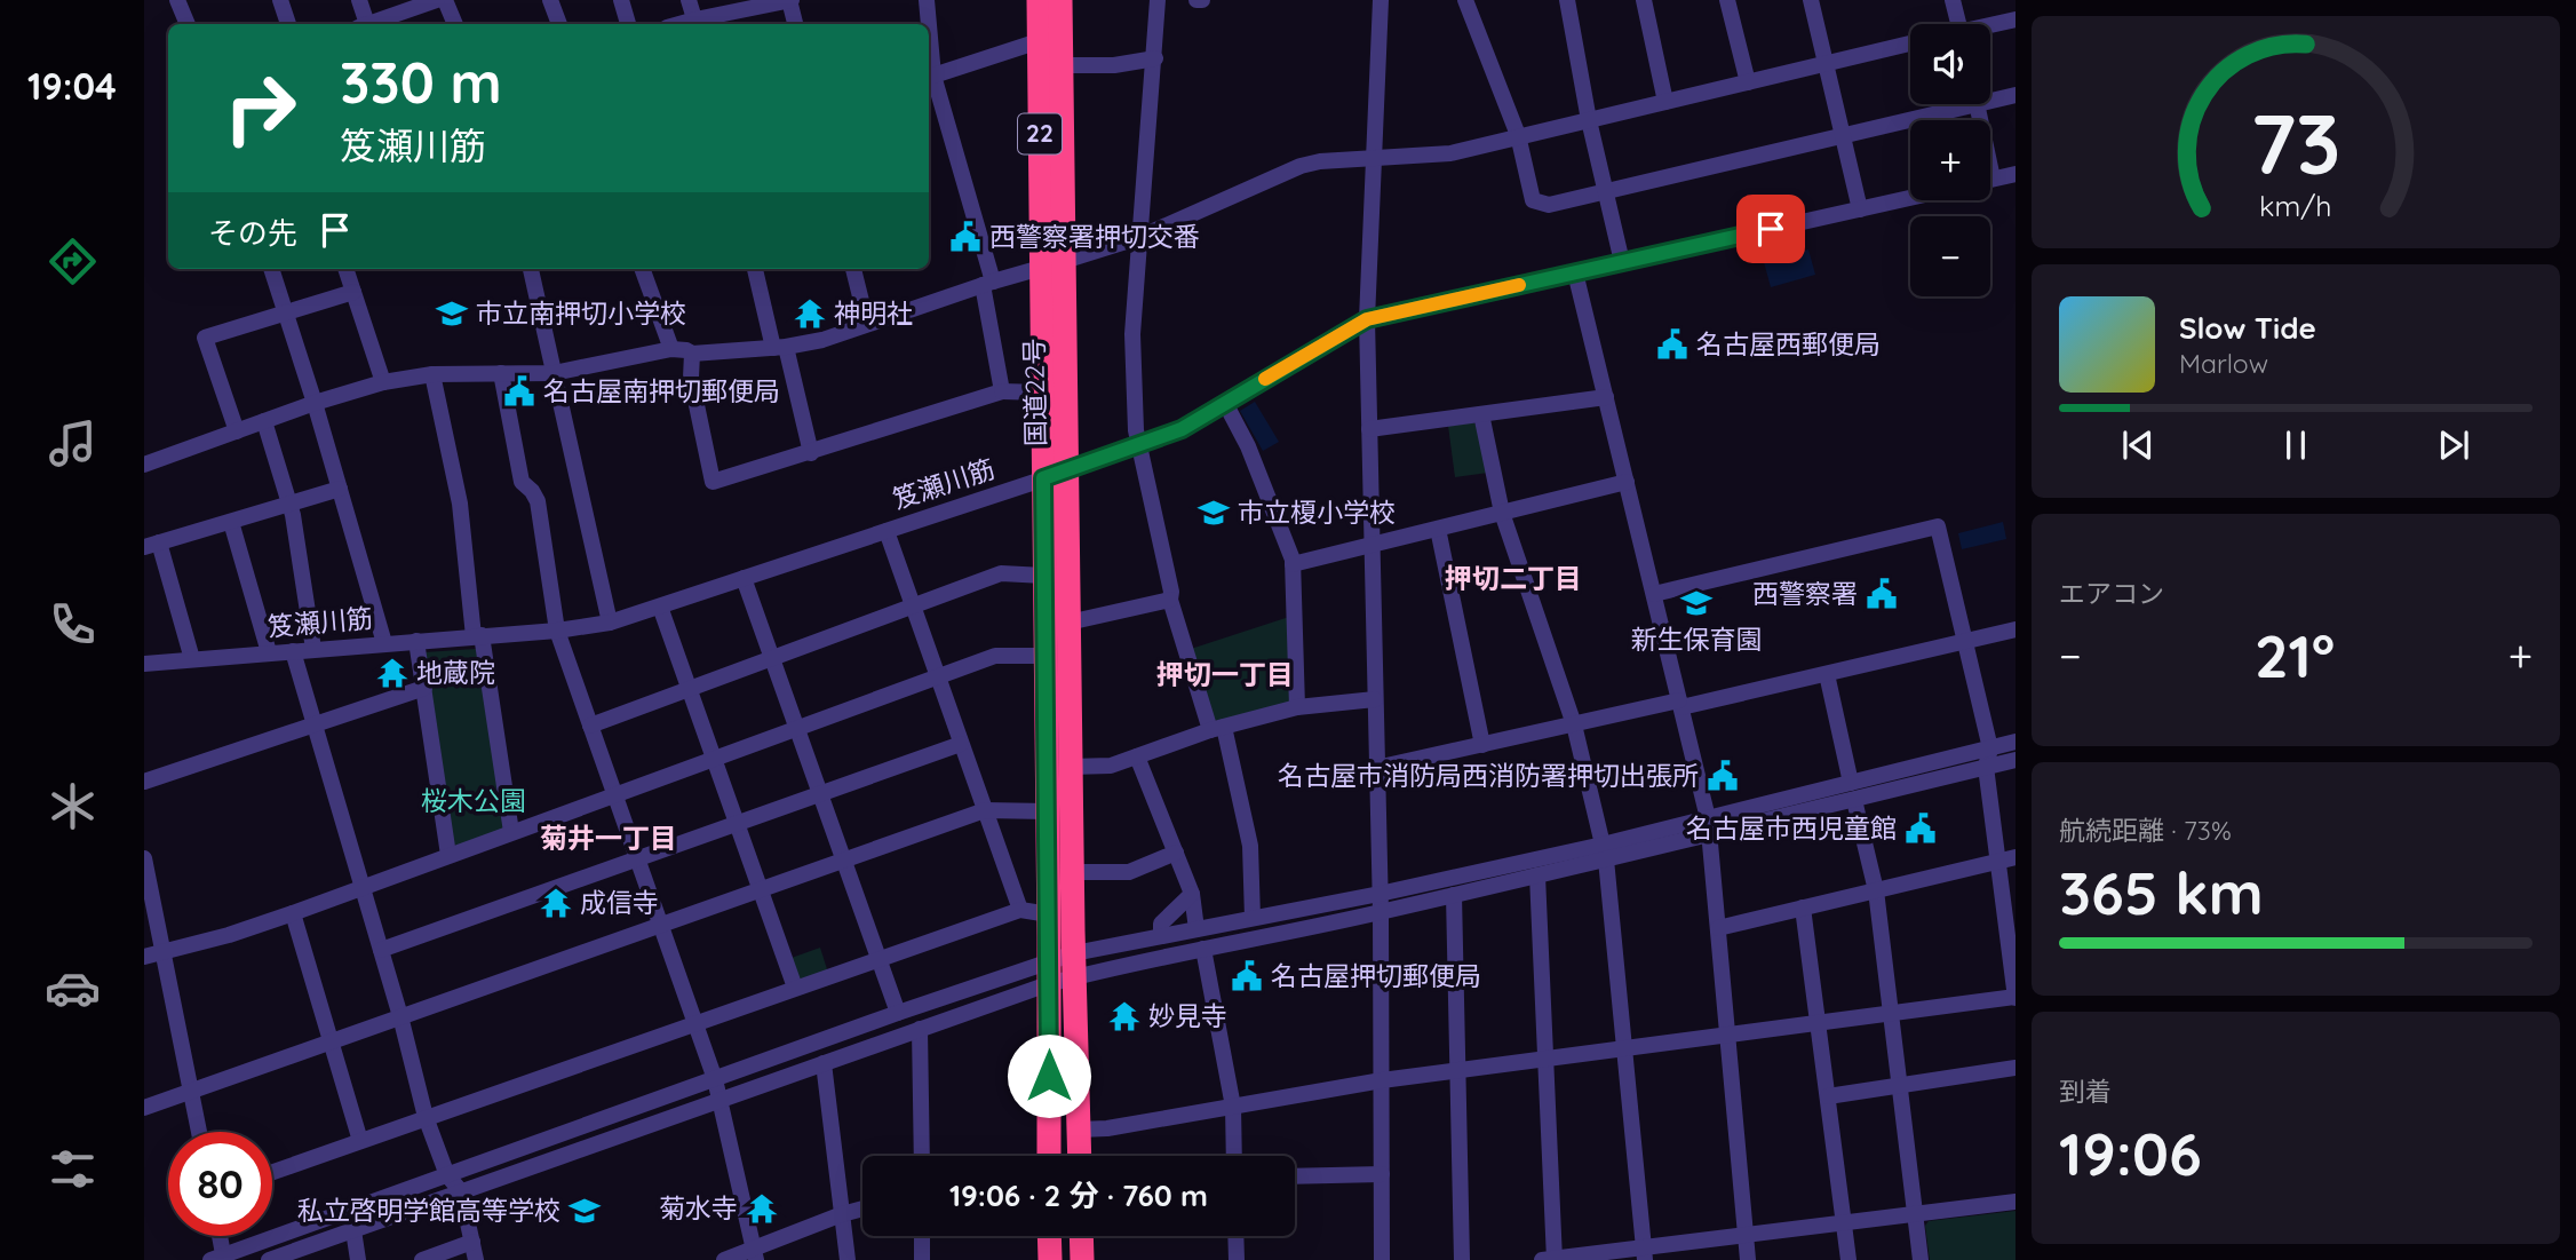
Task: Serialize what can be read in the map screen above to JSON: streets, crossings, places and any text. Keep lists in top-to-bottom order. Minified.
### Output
{"streets":{"highway":["22","国道22号"],"street":["笈瀬川筋"]},"crossings":[["国道22号","笈瀬川筋"]],"districts":["押切二丁目","押切一丁目","菊井一丁目"],"parks":["桜木公園"],"places":{"public building":["西警察署押切交番","名古屋西郵便局","名古屋南押切郵便局","西警察署","名古屋市消防局西消防署押切出張所","名古屋市西児童館","名古屋押切郵便局"],"school or university":["市立南押切小学校","市立榎小学校","新生保育園","私立啓明学館高等学校"],"temple":["神明社","地蔵院","成信寺","妙見寺","菊水寺"]},"page":{"tabs":"19:04","map_buttons":["+","−"],"turn":["330 m","笈瀬川筋"],"then":"その先","song":["Slow Tide","Marlow"],"tile":["エアコン",["航続距離 · 73%","365 km"],["到着","19:06"]],"heat":["−","21°","+"],"limit":"80","trip":"19:06 · 2 分 · 760 m","gauge":["73","km/h"]}}
